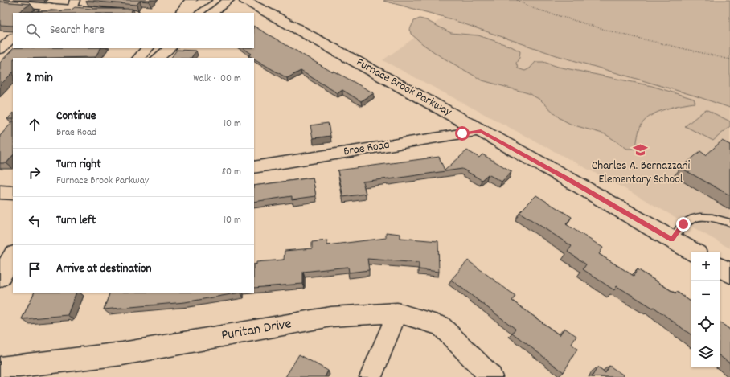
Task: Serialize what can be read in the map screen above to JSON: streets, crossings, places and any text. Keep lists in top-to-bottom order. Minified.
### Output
{"streets":{"main road":["Furnace Brook Parkway"],"street":["Brae Road","Puritan Drive"]},"crossings":[["Furnace Brook Parkway","Brae Road"]],"places":{"school or university":["Charles A. Bernazzani Elementary School"]},"page":{"search":"Search here","heading":["2 min","Walk · 100 m"],"list":[["Continue","Brae Road","10 m"],["Turn right","Furnace Brook Parkway","80 m"],["Turn left","10 m"],"Arrive at destination"],"map_buttons":["+","−"]}}
